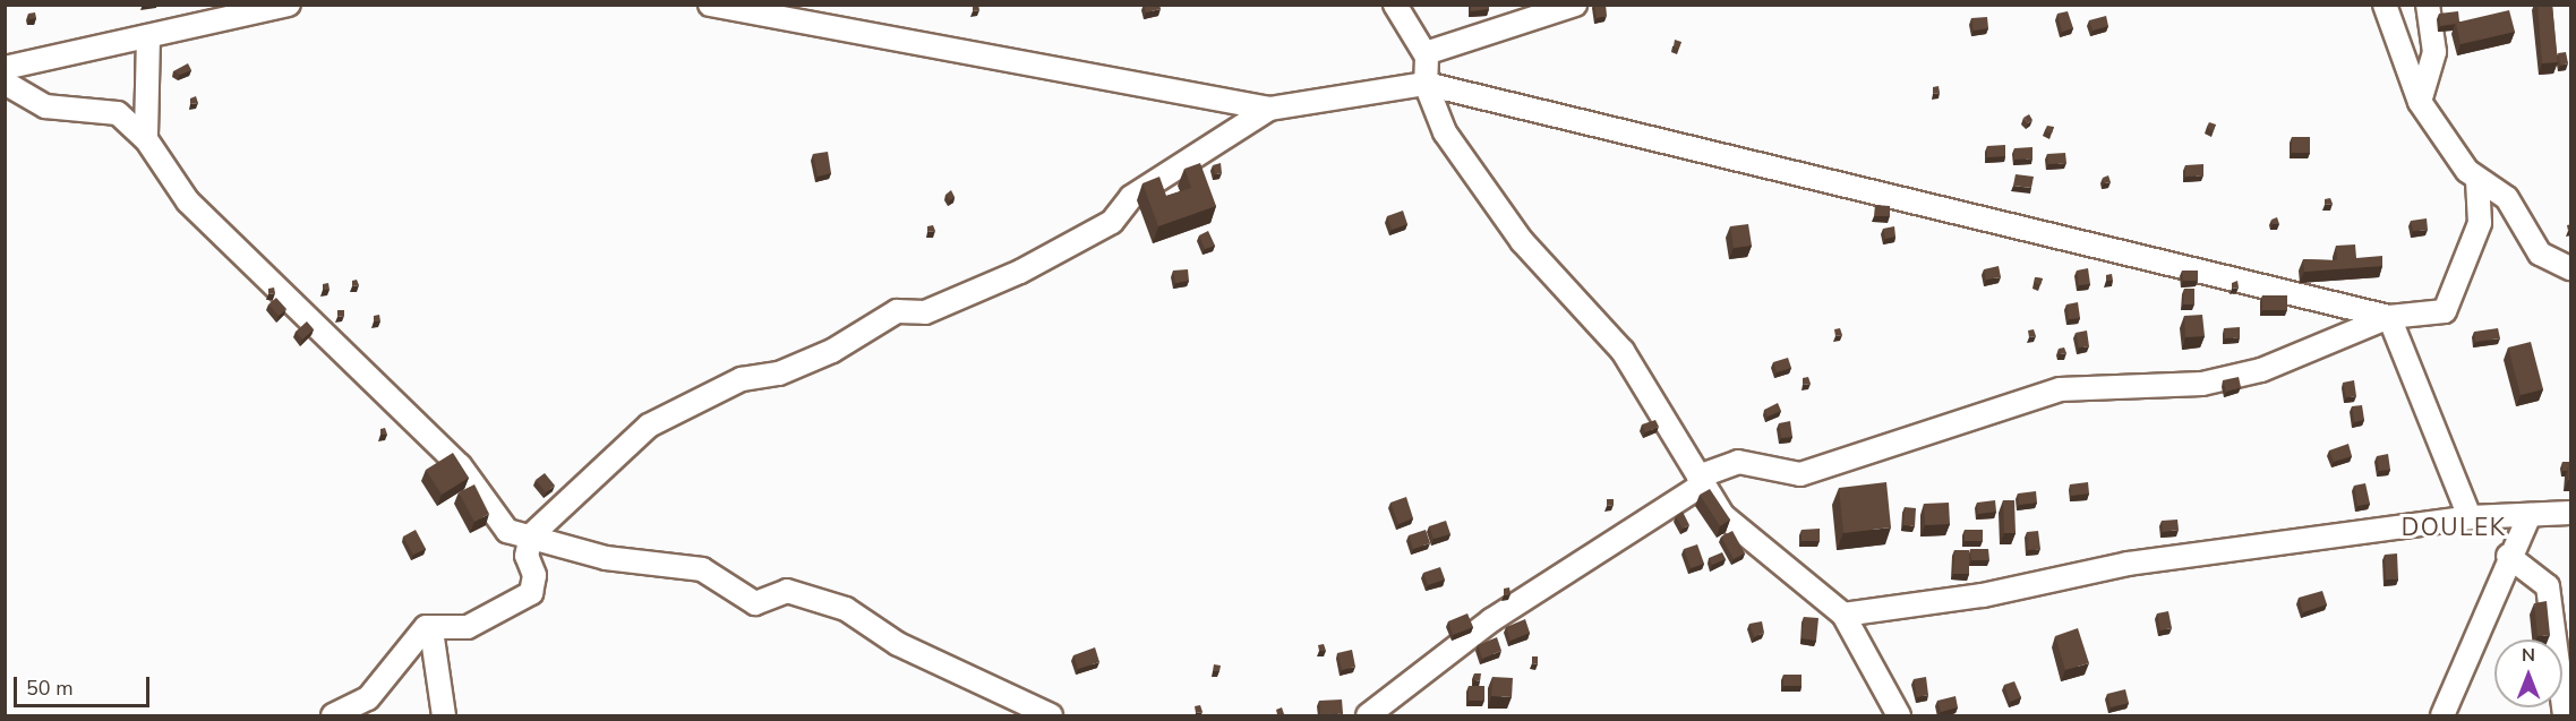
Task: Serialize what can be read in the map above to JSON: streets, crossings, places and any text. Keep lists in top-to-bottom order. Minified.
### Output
{"districts":["DOULEK"],"scale_bar":"50 m","north":"top"}
